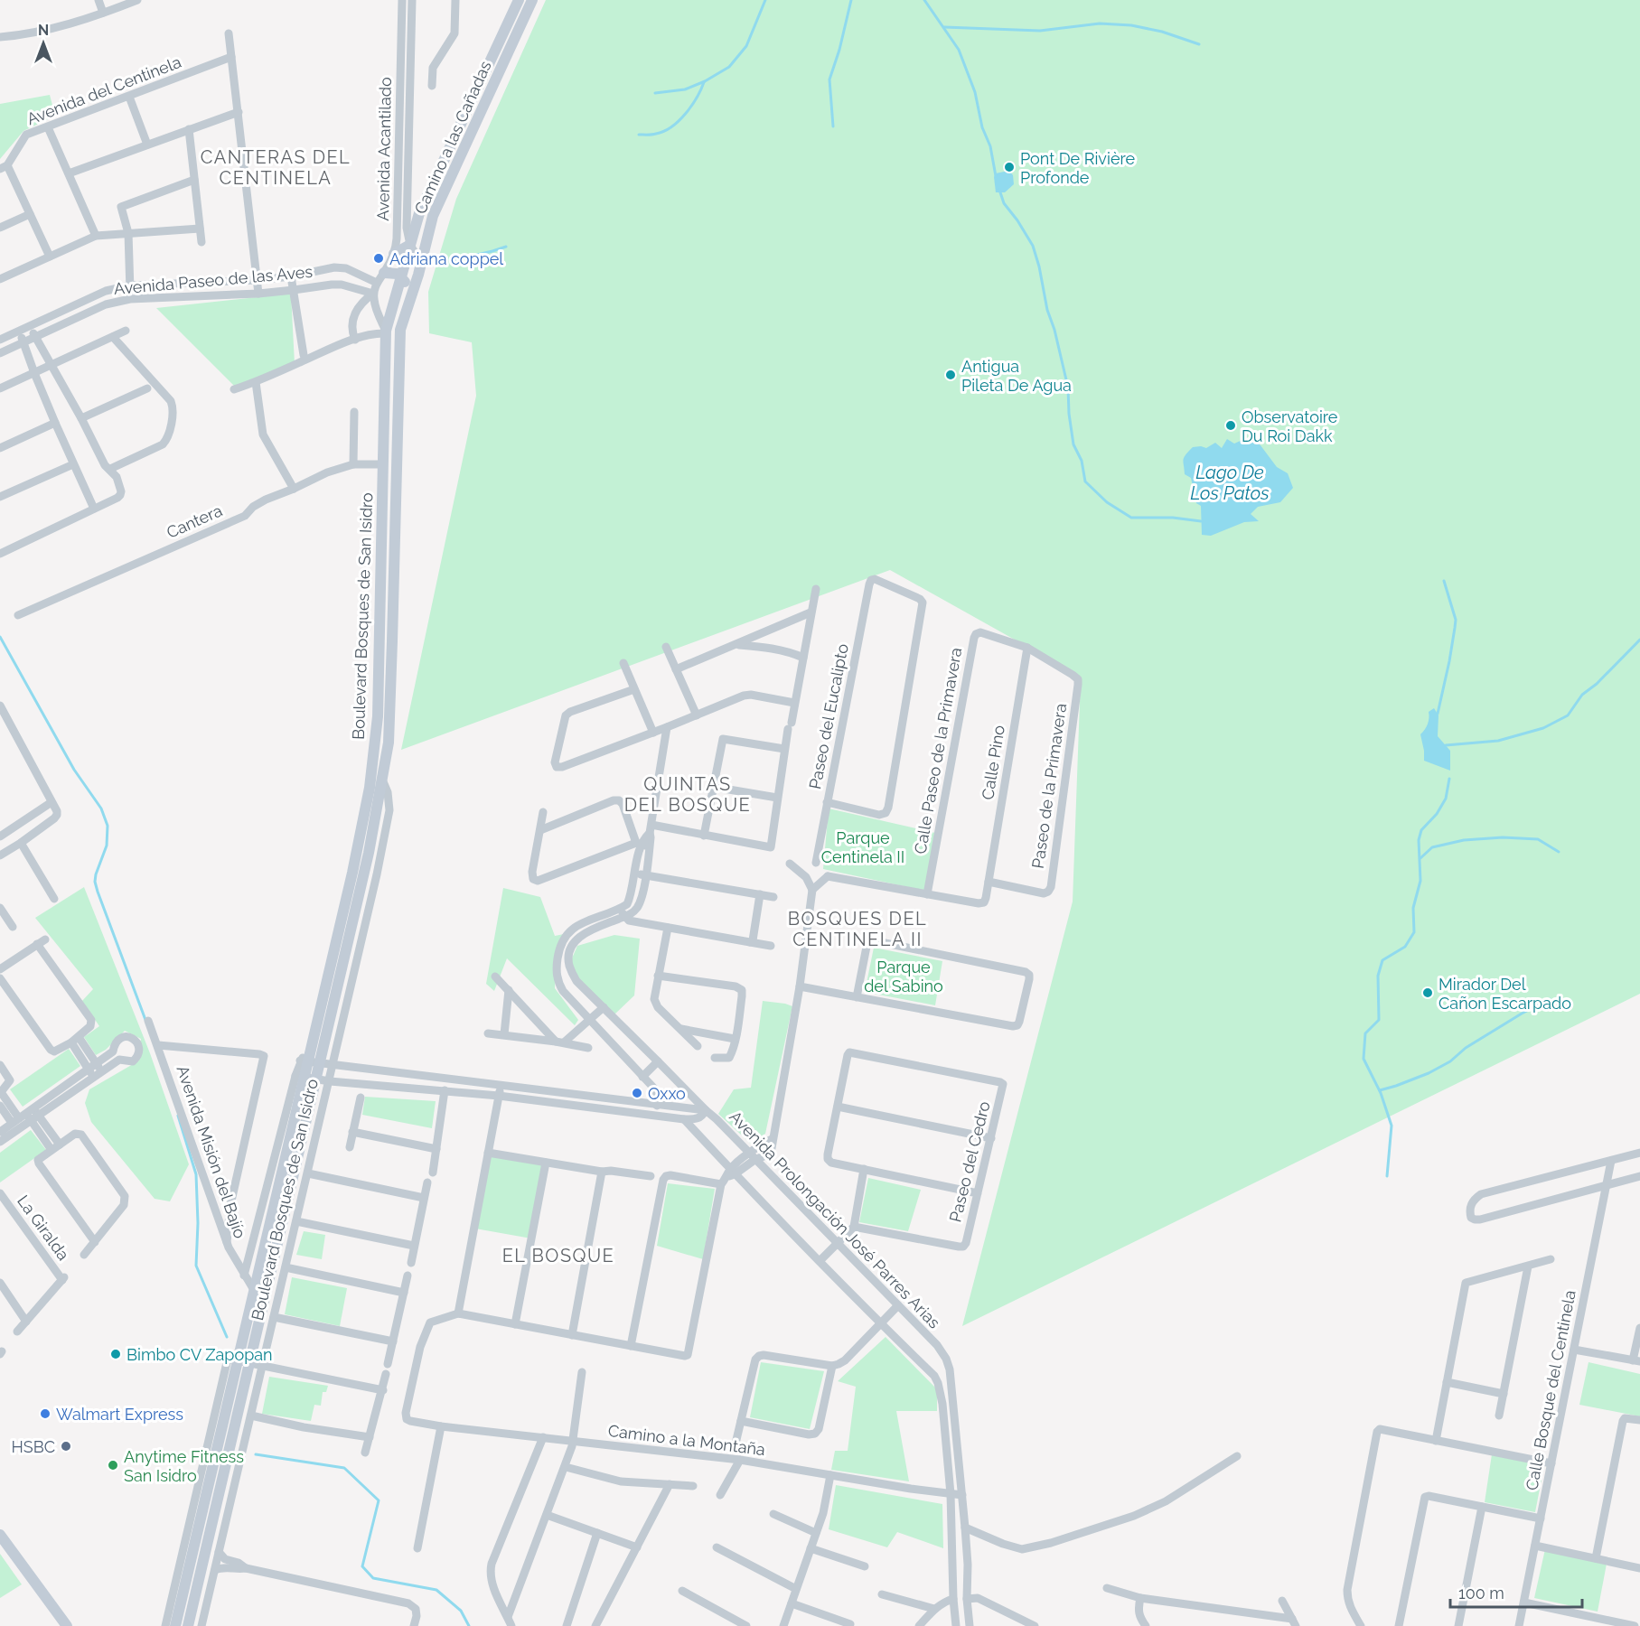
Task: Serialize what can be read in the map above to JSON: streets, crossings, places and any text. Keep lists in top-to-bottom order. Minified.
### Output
{"streets":{"main road":["Camino a las Cañadas","Boulevard Bosques de San Isidro"],"street":["Avenida del Centinela","Avenida Acantilado","Avenida Paseo de las Aves","Cantera","Paseo del Eucalipto","Calle Paseo de la Primavera","Calle Pino","Paseo de la Primavera","Avenida Misión del Bajío","Paseo del Cedro","Avenida Prolongación José Parres Arias","La Giralda","Calle Bosque del Centinela","Camino a la Montaña"]},"crossings":[["Camino a las Cañadas","Avenida Acantilado"],["Camino a las Cañadas","Boulevard Bosques de San Isidro"],["Avenida Acantilado","Avenida Paseo de las Aves"],["Avenida Acantilado","Boulevard Bosques de San Isidro"],["Cantera","Boulevard Bosques de San Isidro"],["Boulevard Bosques de San Isidro","Avenida Misión del Bajío"],["Boulevard Bosques de San Isidro","Avenida Prolongación José Parres Arias"],["Calle Paseo de la Primavera","Calle Pino"],["Calle Paseo de la Primavera","Paseo de la Primavera"],["Calle Pino","Paseo de la Primavera"],["Avenida Prolongación José Parres Arias","Camino a la Montaña"]],"districts":["CANTERAS DEL CENTINELA","QUINTAS DEL BOSQUE","BOSQUES DEL CENTINELA II","EL BOSQUE"],"water":["Lago De Los Patos"],"parks":["Parque Centinela II","Parque del Sabino"],"places":["Pont De Rivière Profonde","Adriana coppel","Antigua Pileta De Agua","Observatoire Du Roi Dakk","Mirador Del Cañon Escarpado","Oxxo","Bimbo CV Zapopan","Walmart Express","HSBC","Anytime Fitness San Isidro"],"scale_bar":"100 m","north":"top"}
